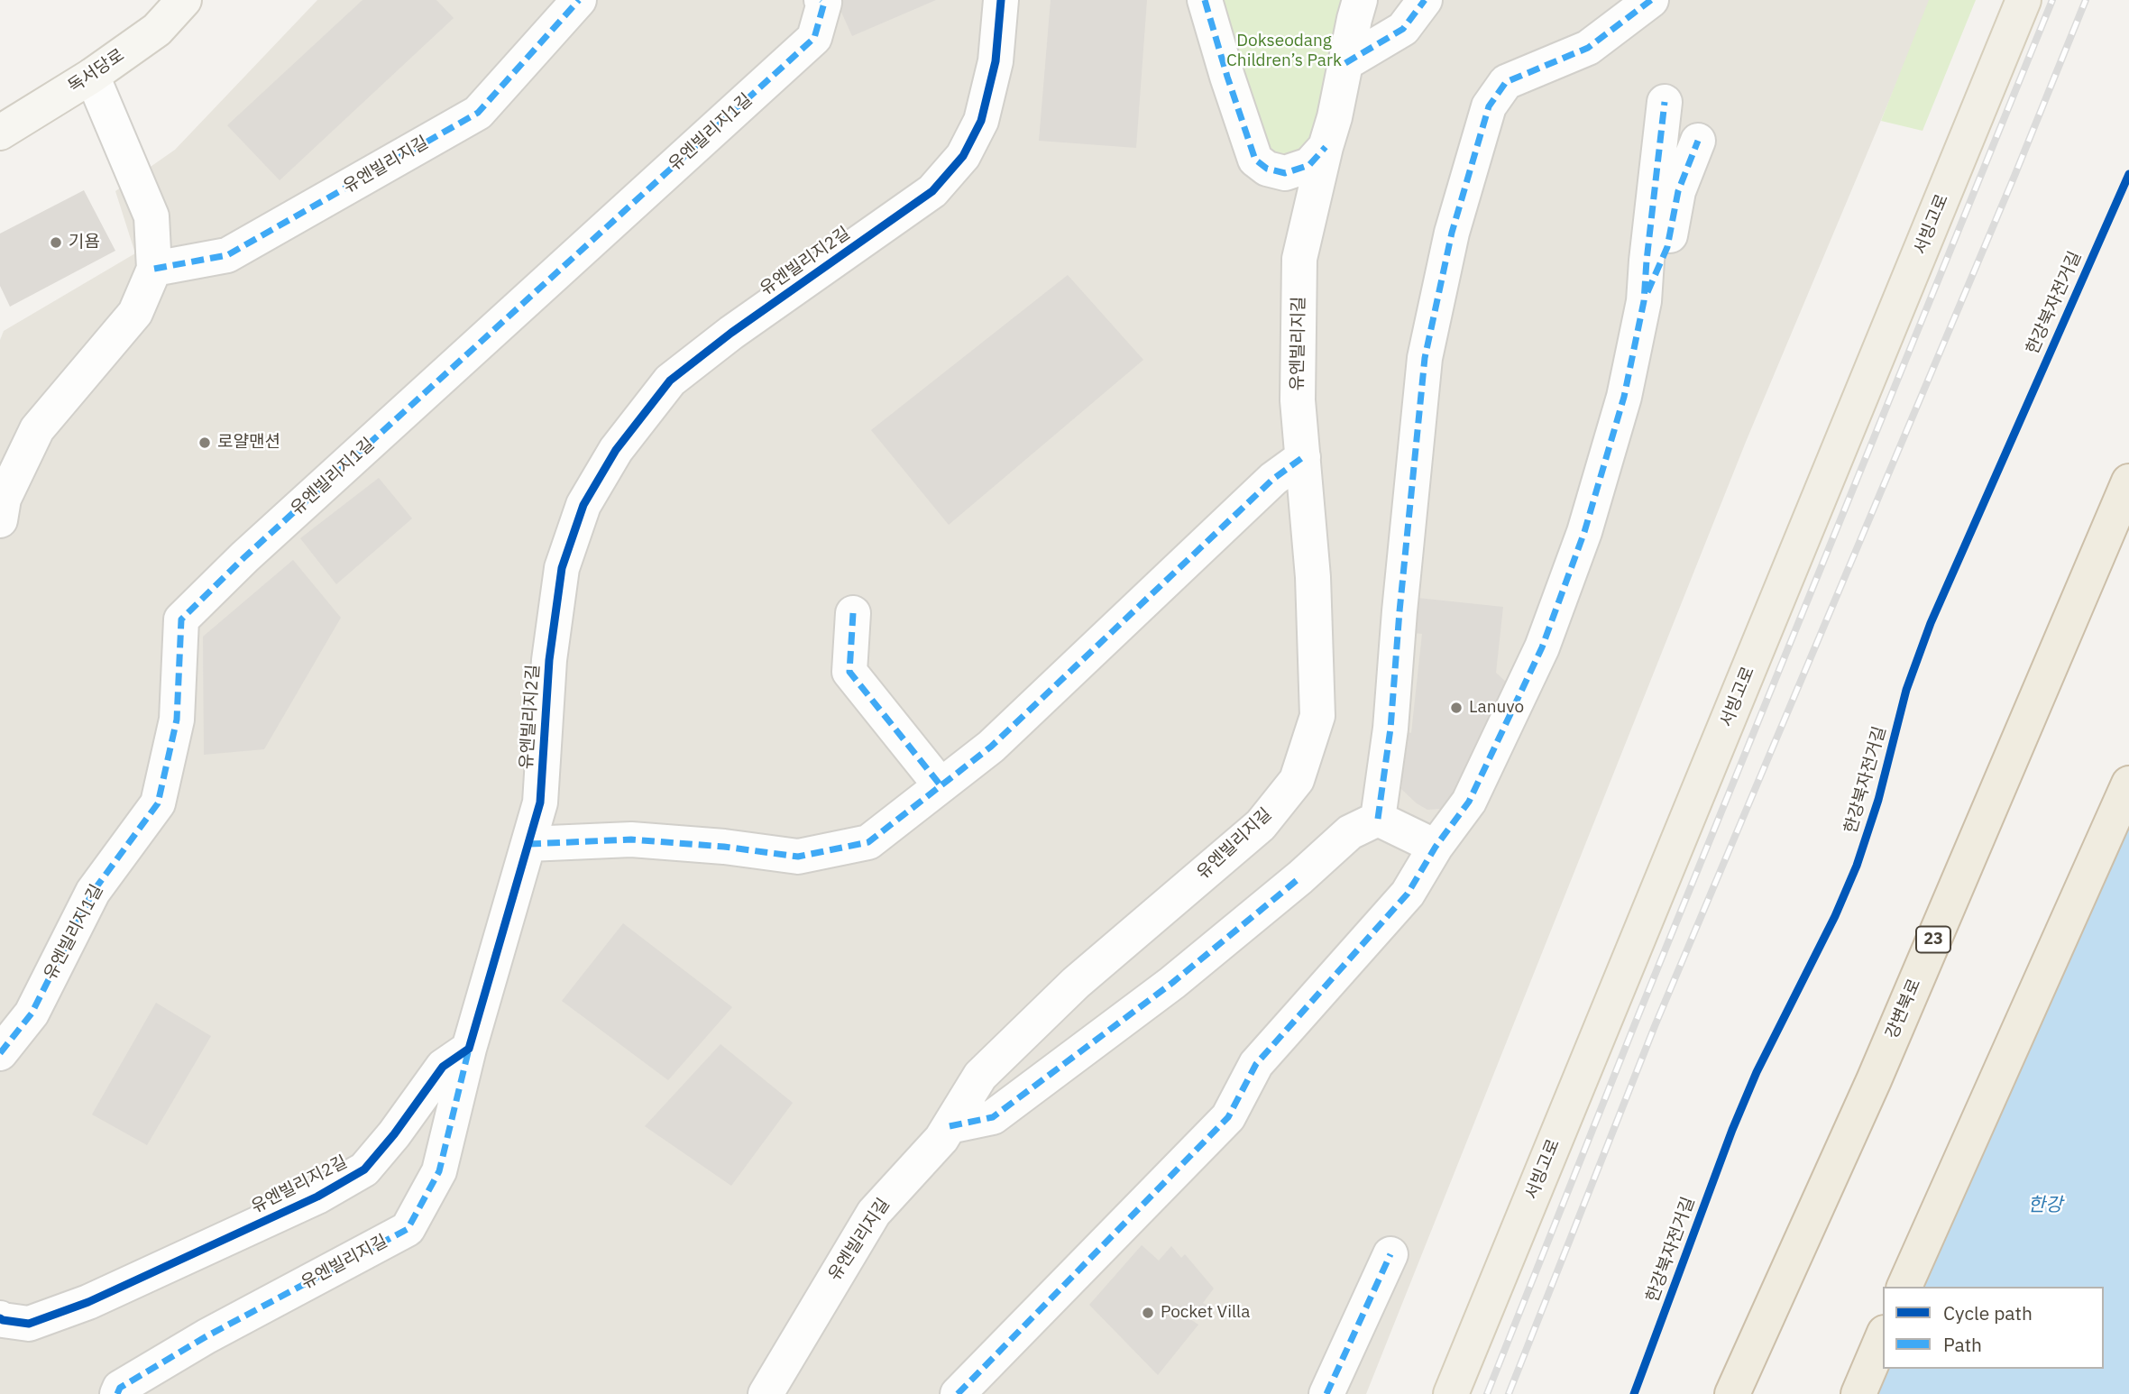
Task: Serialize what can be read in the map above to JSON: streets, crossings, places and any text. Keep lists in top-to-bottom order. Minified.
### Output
{"streets":{"highway":["23","강변북로"],"main road":["독서당로","서빙고로"],"street":["유엔빌리지1길","유엔빌리지길","유엔빌리지2길"],"cycle path":["한강북자전거길"]},"crossings":[["유엔빌리지길","유엔빌리지2길"]],"water":["한강"],"parks":["Dokseodang Children’s Park"],"places":["기욤","로얄맨션","Lanuvo","Pocket Villa"],"legend":["Cycle path","Path"]}
